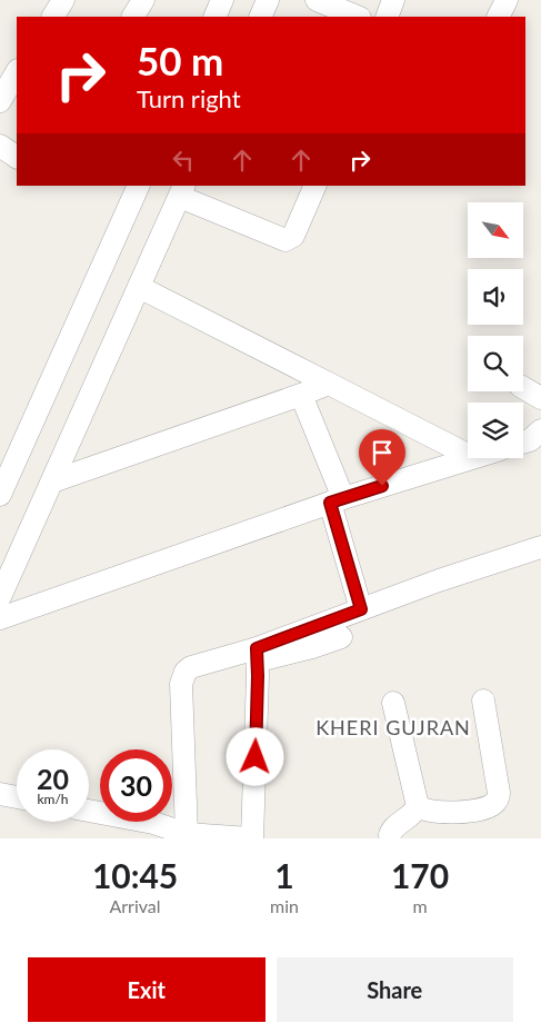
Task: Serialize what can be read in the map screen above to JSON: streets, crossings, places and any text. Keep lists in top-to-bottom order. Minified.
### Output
{"districts":["KHERI GUJRAN"],"north":"bottom right","page":{"turn":["50 m","Turn right"],"speed":"20 km/h","limit":"30","eta":["10:45","Arrival","1","min","170","m"],"buttons":["Exit","Share"]}}
